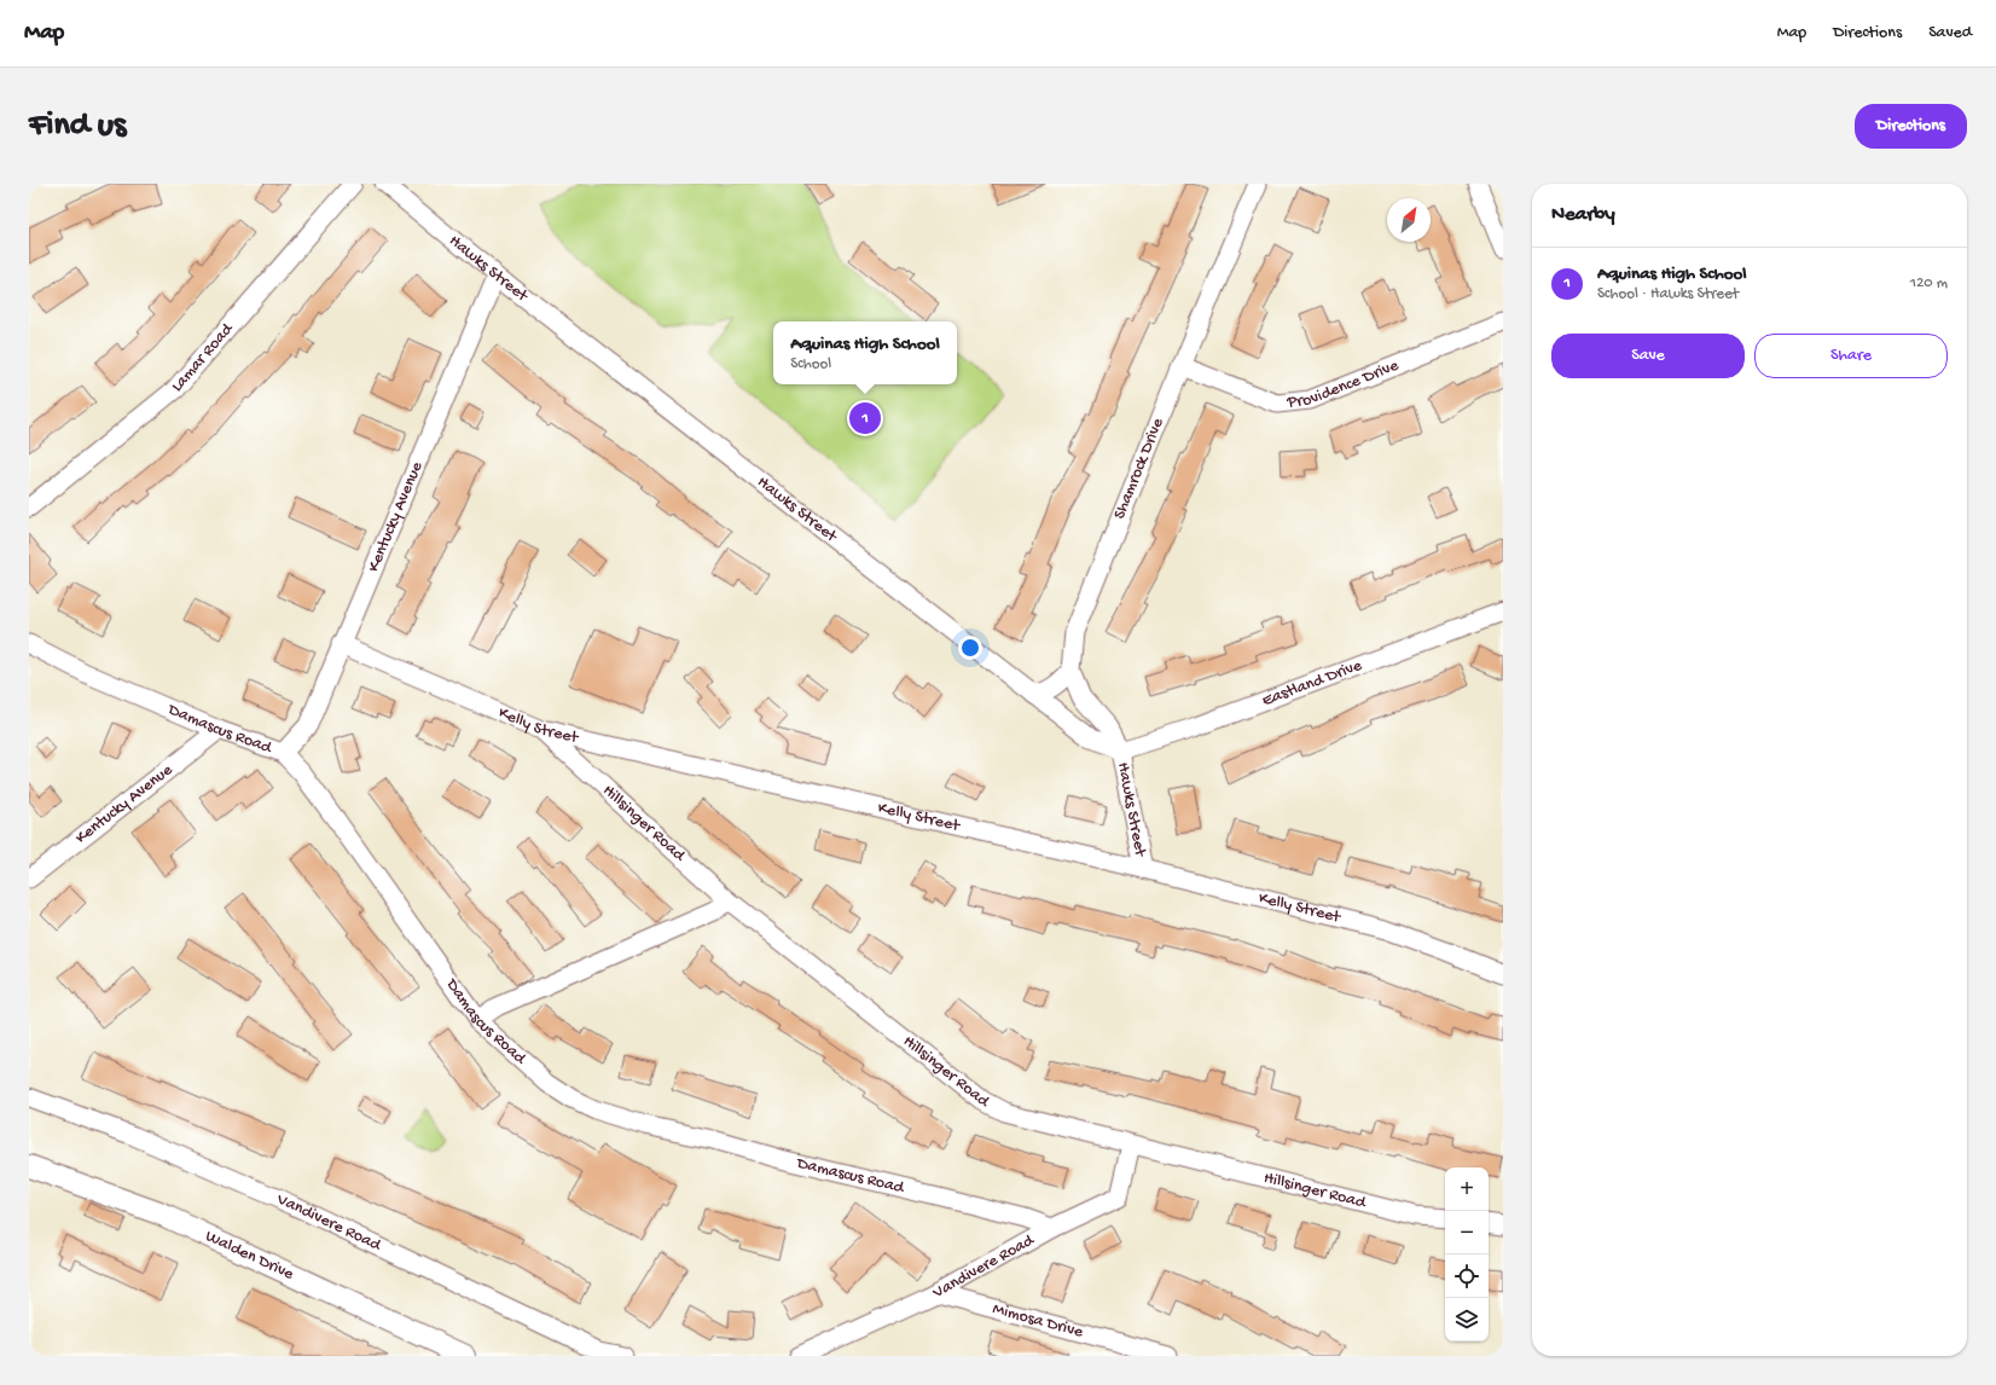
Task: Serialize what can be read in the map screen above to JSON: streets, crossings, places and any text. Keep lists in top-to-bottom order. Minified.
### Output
{"streets":{"street":["Hawks Street","Lamar Road","Providence Drive","Shamrock Drive","Kentucky Avenue","Eastland Drive","Kelly Street","Damascus Road","Hillsinger Road","Vandivere Road","Walden Drive","Mimosa Drive"]},"crossings":[["Hawks Street","Shamrock Drive"],["Hawks Street","Kentucky Avenue"],["Hawks Street","Eastland Drive"],["Hawks Street","Kelly Street"],["Providence Drive","Shamrock Drive"],["Shamrock Drive","Eastland Drive"],["Kentucky Avenue","Kelly Street"],["Kentucky Avenue","Damascus Road"],["Kelly Street","Hillsinger Road"],["Damascus Road","Vandivere Road"],["Hillsinger Road","Vandivere Road"],["Vandivere Road","Mimosa Drive"]],"north":"top right","page":{"header":"Map","nav":["Map","Directions","Saved"],"buttons":["Directions",["Save","Share"]],"title":"Find us","heading":"Nearby","list":[{"mark":"1","name":"Aquinas High School","note":"School · Hawks Street","value":"120 m"}],"popup":["Aquinas High School","School"],"pins":"1","map_buttons":["+","−"]}}
